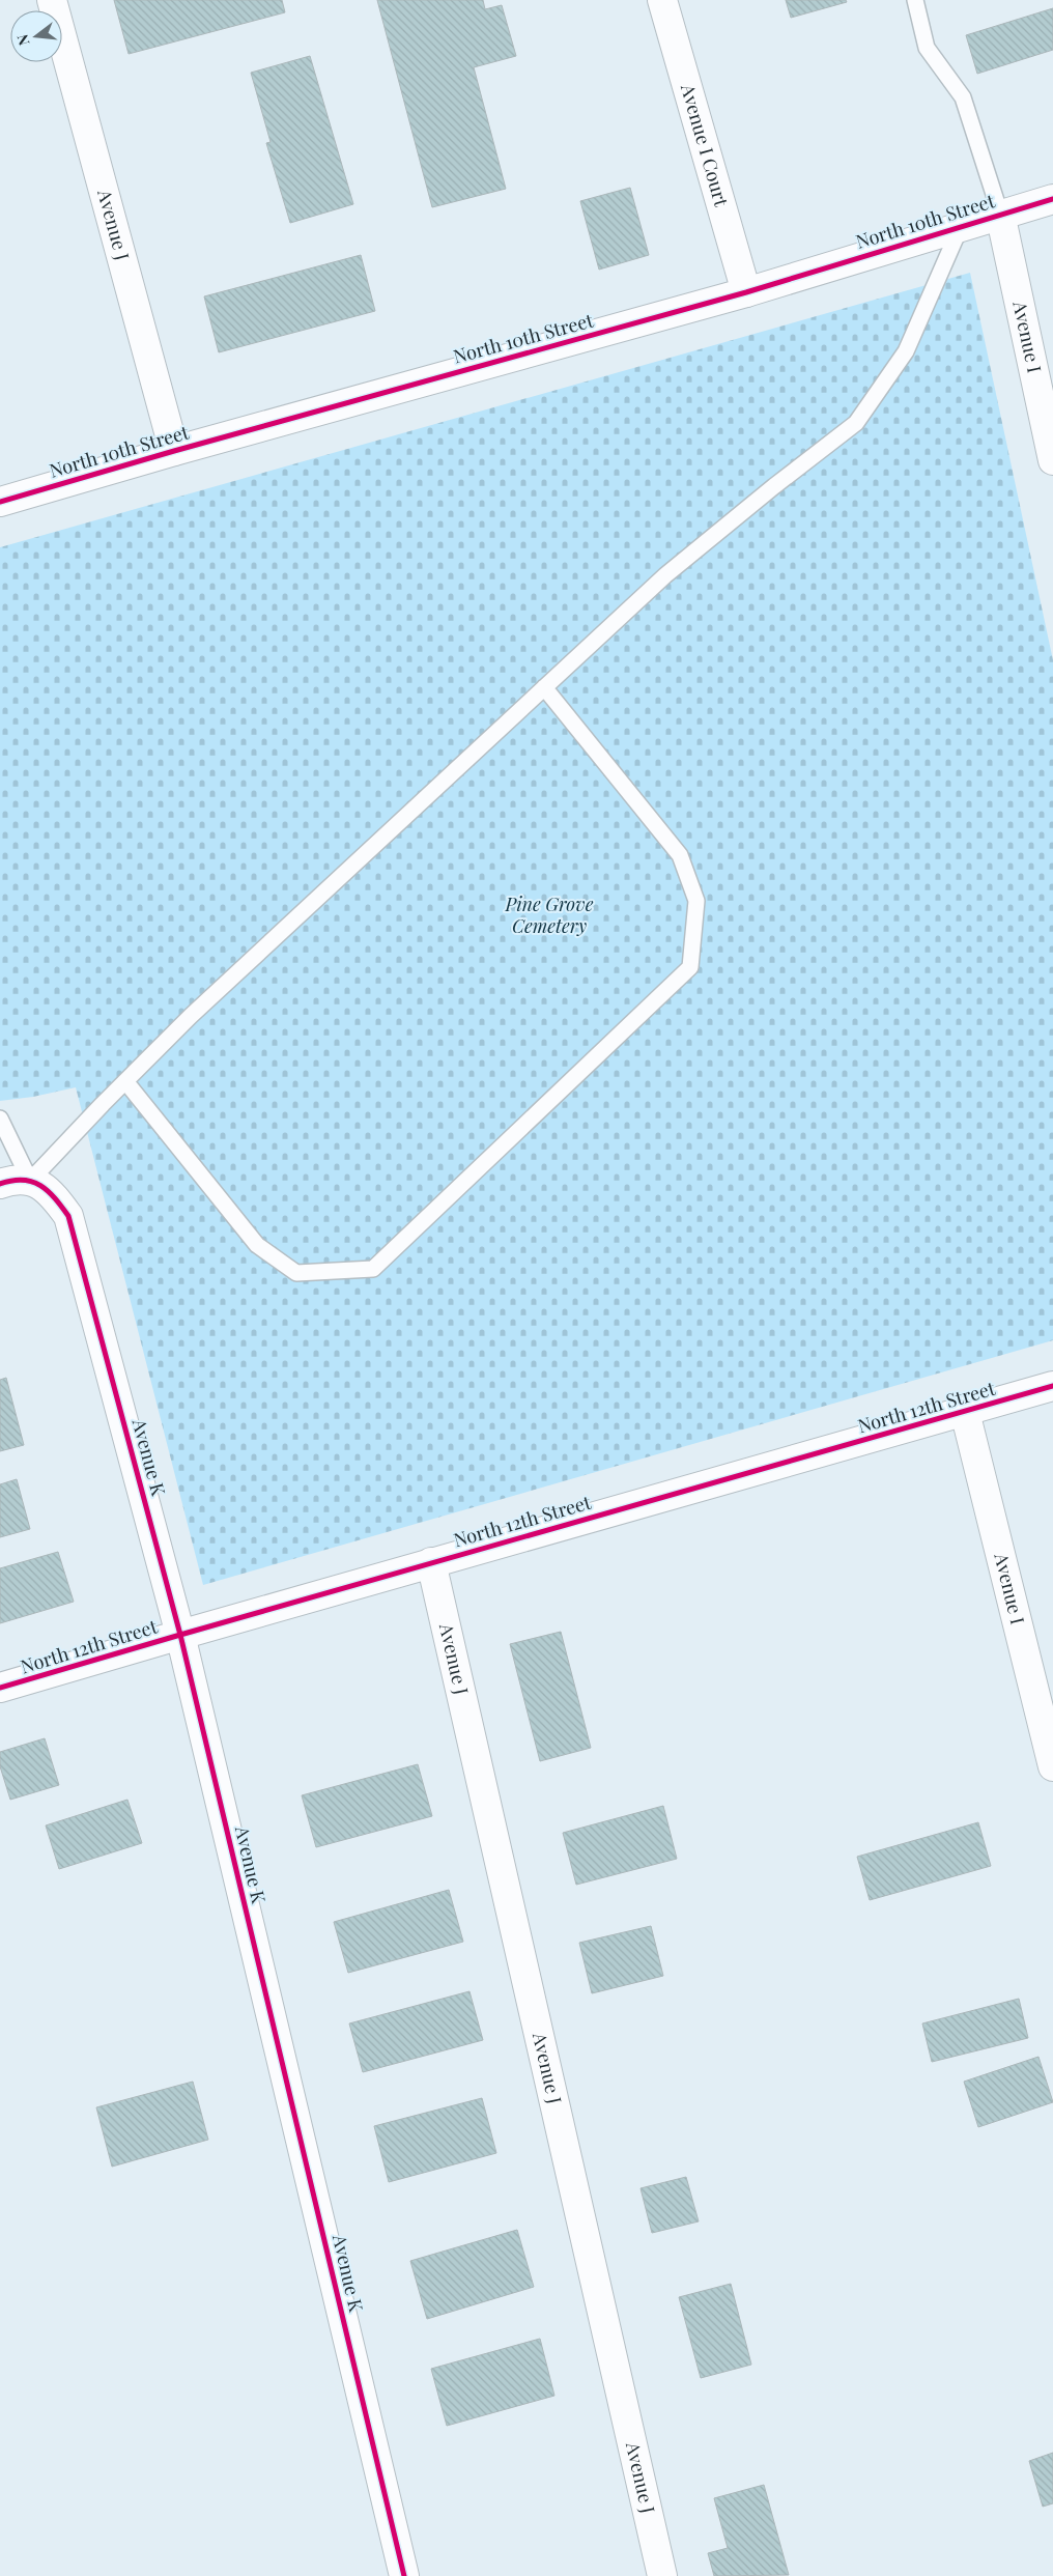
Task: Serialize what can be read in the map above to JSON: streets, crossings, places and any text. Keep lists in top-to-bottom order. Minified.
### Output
{"streets":{"street":["Avenue I Court","North 10th Street","Avenue J","Avenue I","North 12th Street","Avenue K"]},"crossings":[["Avenue I Court","North 10th Street"],["North 10th Street","Avenue J"],["North 10th Street","Avenue I"],["Avenue J","North 12th Street"],["Avenue I","North 12th Street"],["North 12th Street","Avenue K"]],"parks":["Pine Grove Cemetery"],"north":"left"}
